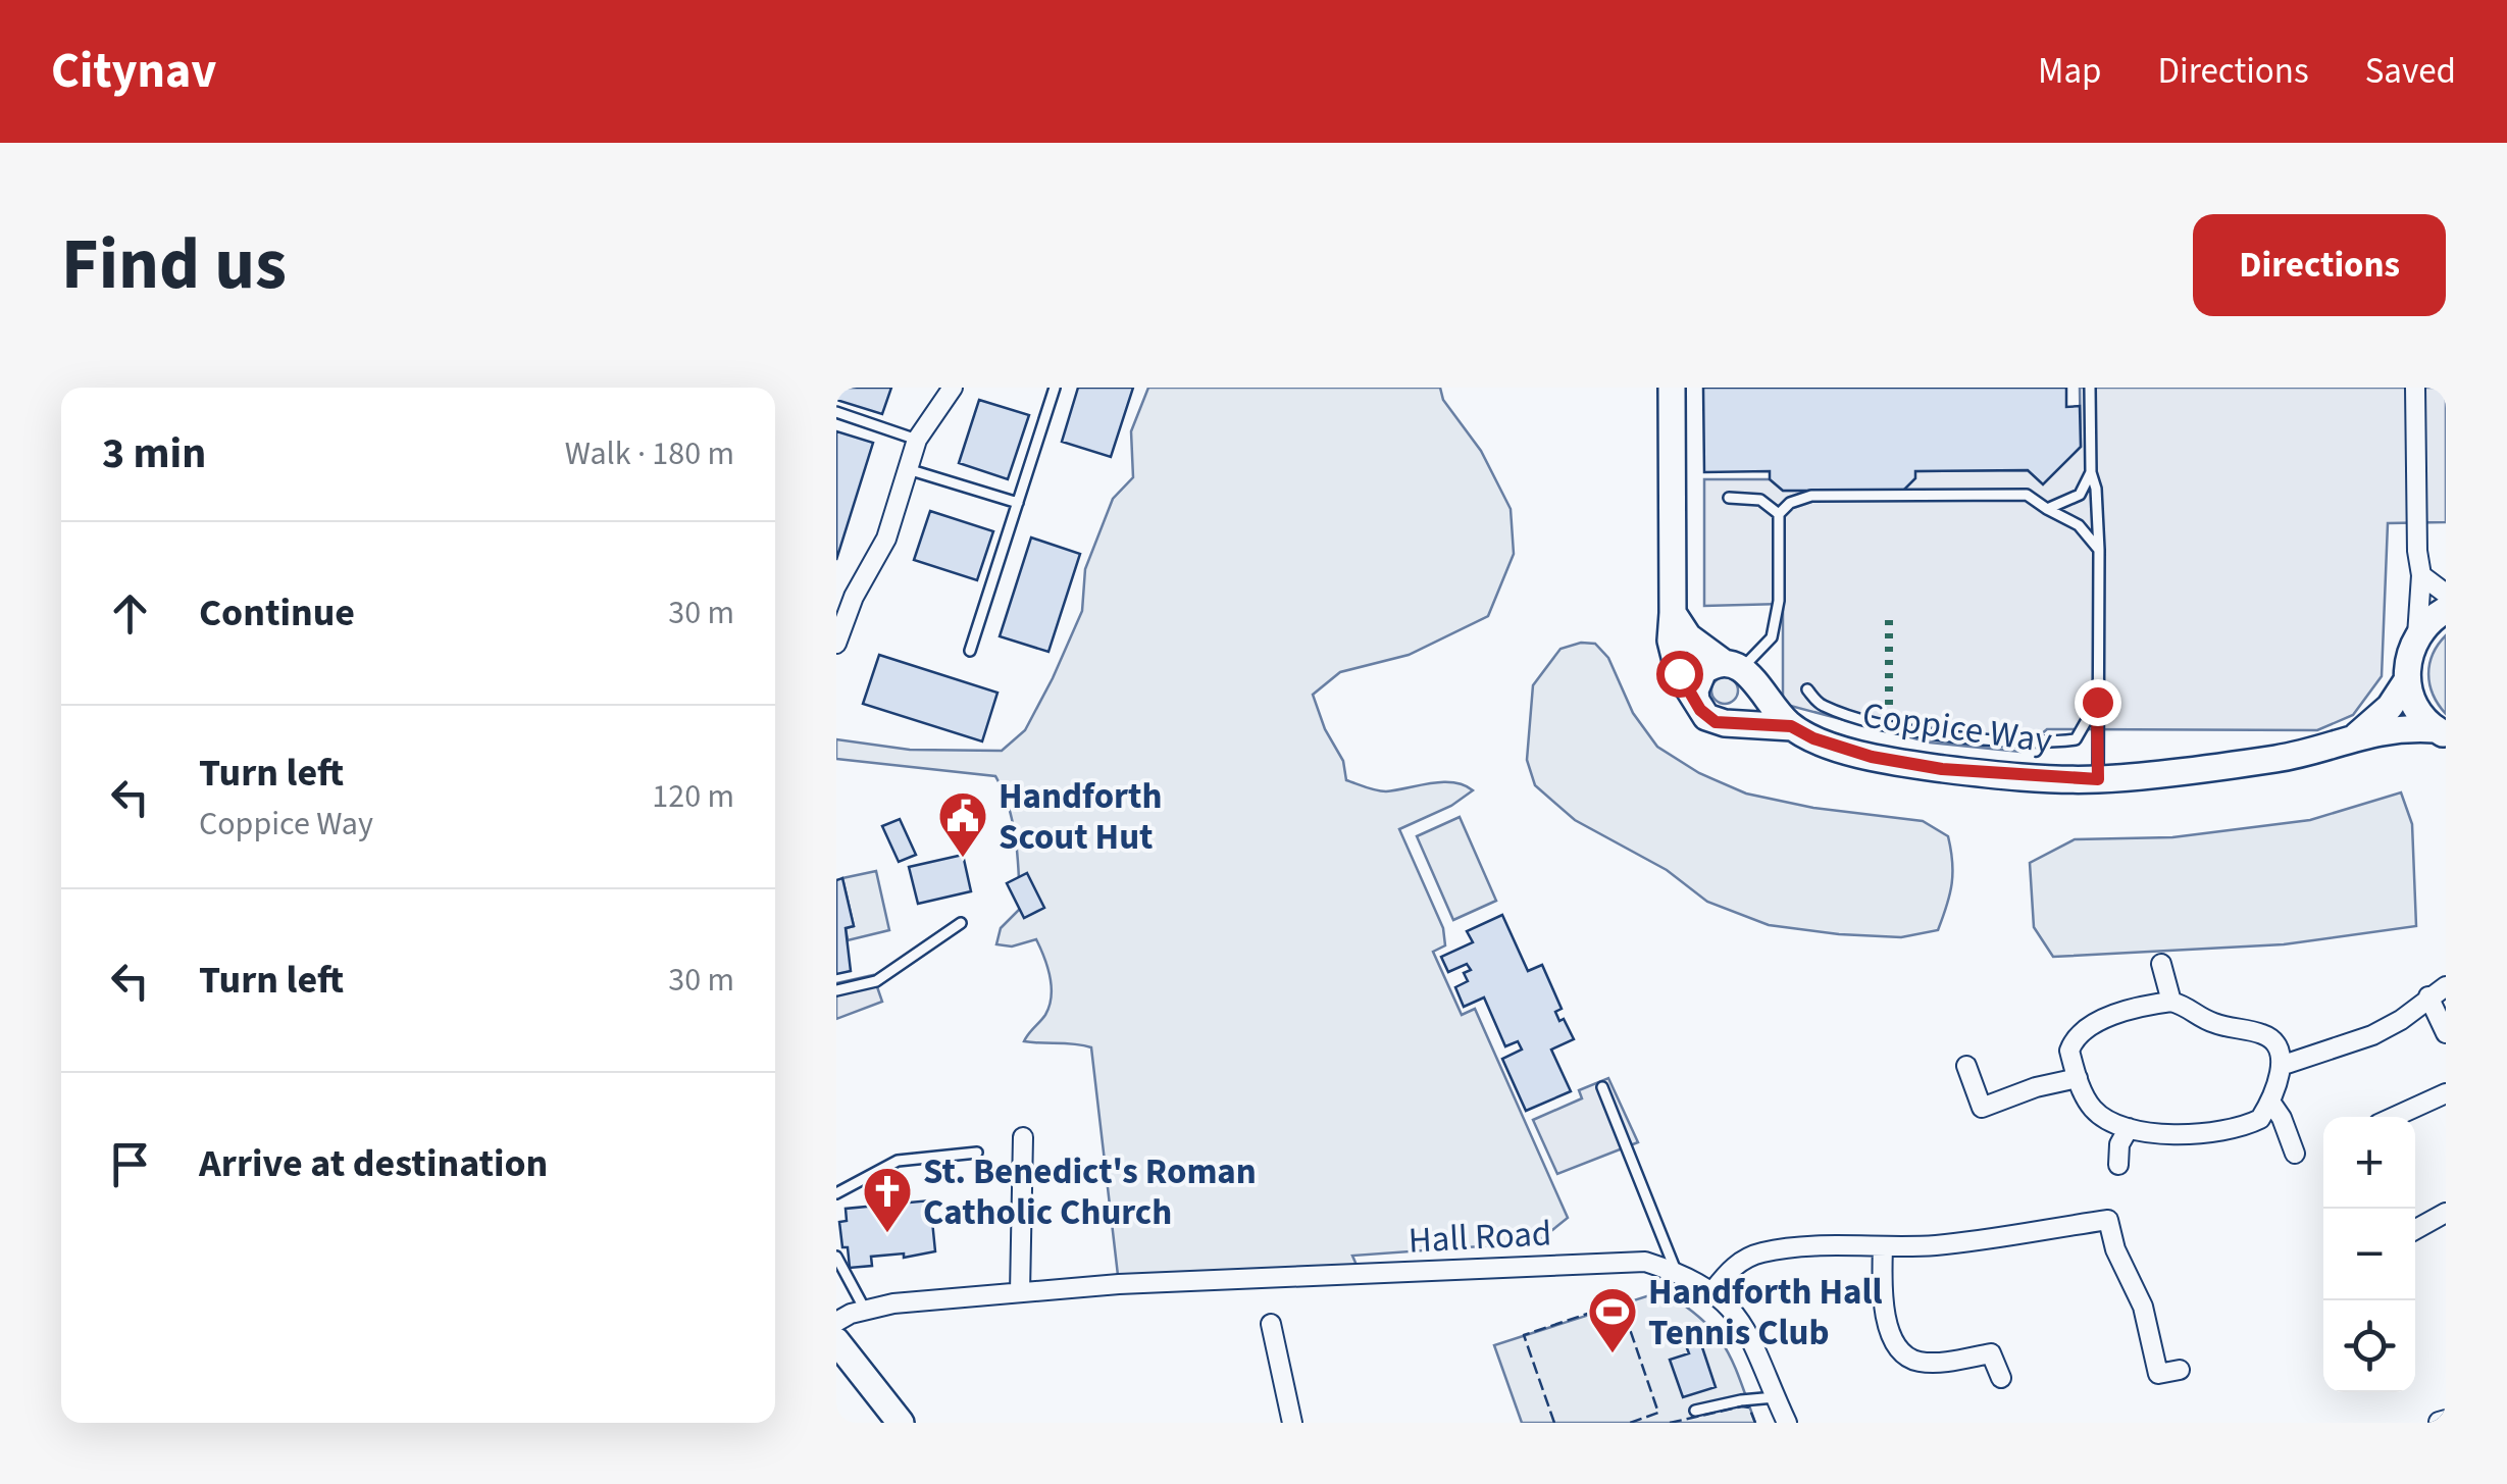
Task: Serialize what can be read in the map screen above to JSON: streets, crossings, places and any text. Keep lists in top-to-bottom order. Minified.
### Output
{"streets":{"street":["Coppice Way","Hall Road"]},"places":{"public building":["Handforth Scout Hut"],"church":["St. Benedict's Roman Catholic Church"],"sports":["Handforth Hall Tennis Club"]},"page":{"header":"Citynav","nav":["Map","Directions","Saved"],"title":"Find us","buttons":"Directions","heading":["3 min","Walk · 180 m"],"list":[["Continue","30 m"],["Turn left","Coppice Way","120 m"],["Turn left","30 m"],"Arrive at destination"],"map_buttons":["+","−"]}}
